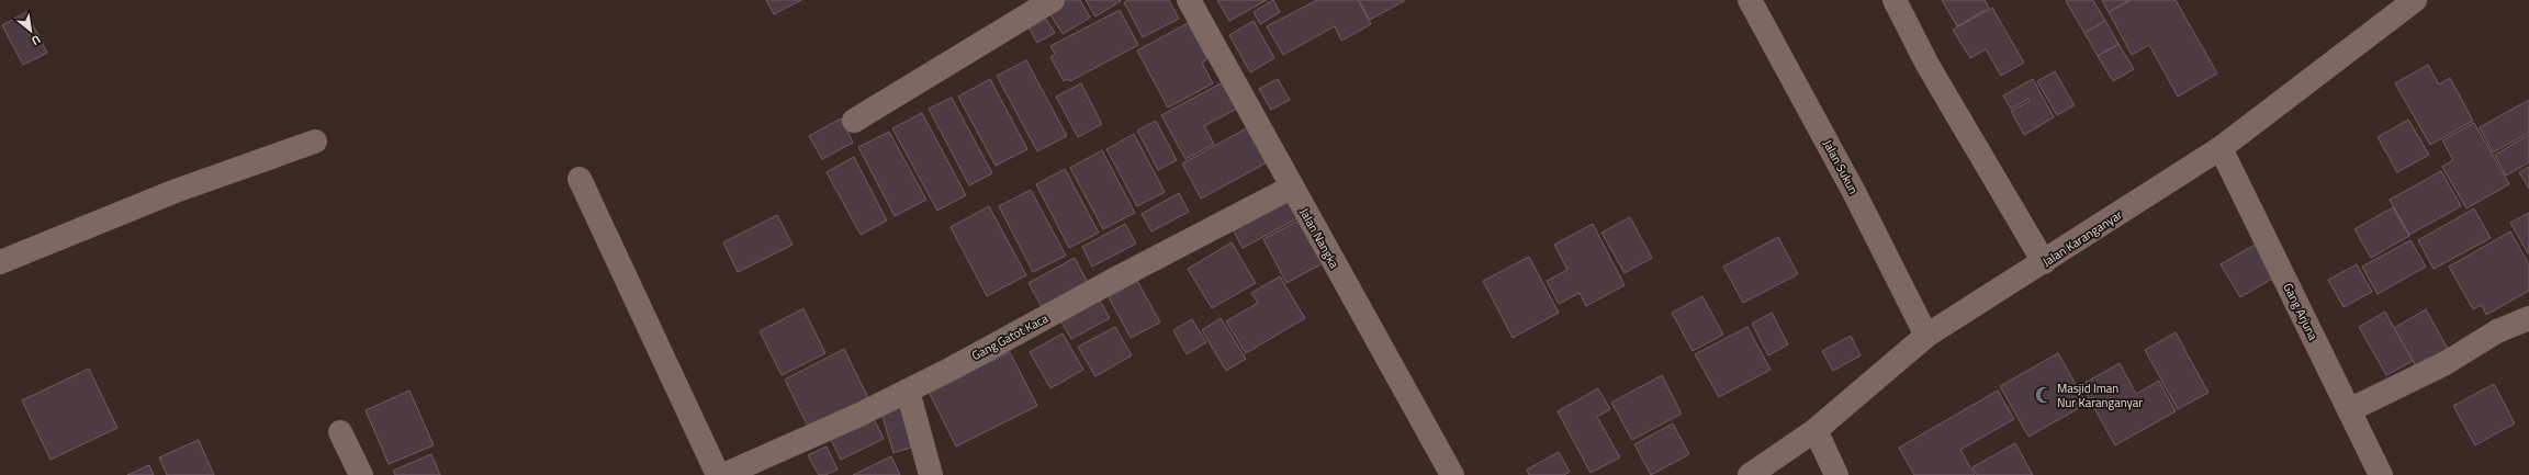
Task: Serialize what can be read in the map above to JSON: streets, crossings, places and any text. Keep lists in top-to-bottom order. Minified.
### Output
{"streets":{"street":["Jalan Sukun","Jalan Nangka","Jalan Karanganyar","Gang Arjuna","Gang Gatot Kaca"]},"crossings":[["Jalan Sukun","Jalan Karanganyar"],["Jalan Nangka","Gang Gatot Kaca"],["Jalan Karanganyar","Gang Arjuna"]],"places":{"mosque":["Masjid Iman Nur Karanganyar"]},"north":"bottom right"}
